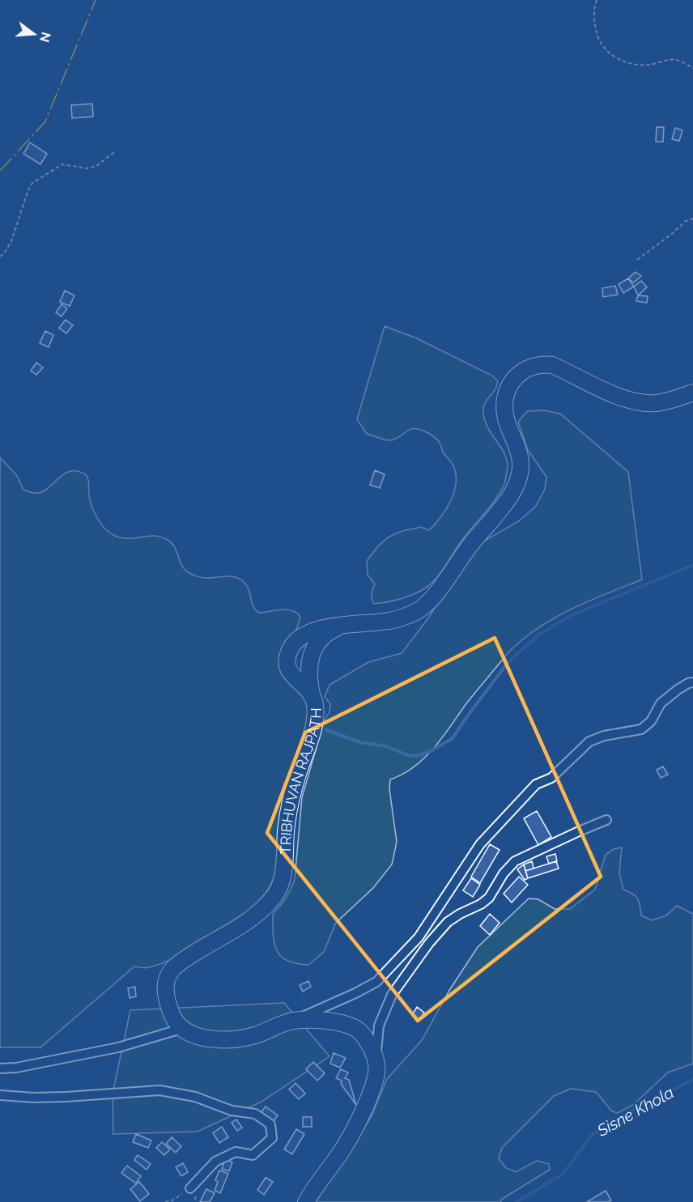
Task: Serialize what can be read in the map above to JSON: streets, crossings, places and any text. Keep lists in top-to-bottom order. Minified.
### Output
{"streets":{"highway":["TRIBHUVAN RAJPATH"]},"water":["Sisne Khola"],"north":"right"}
